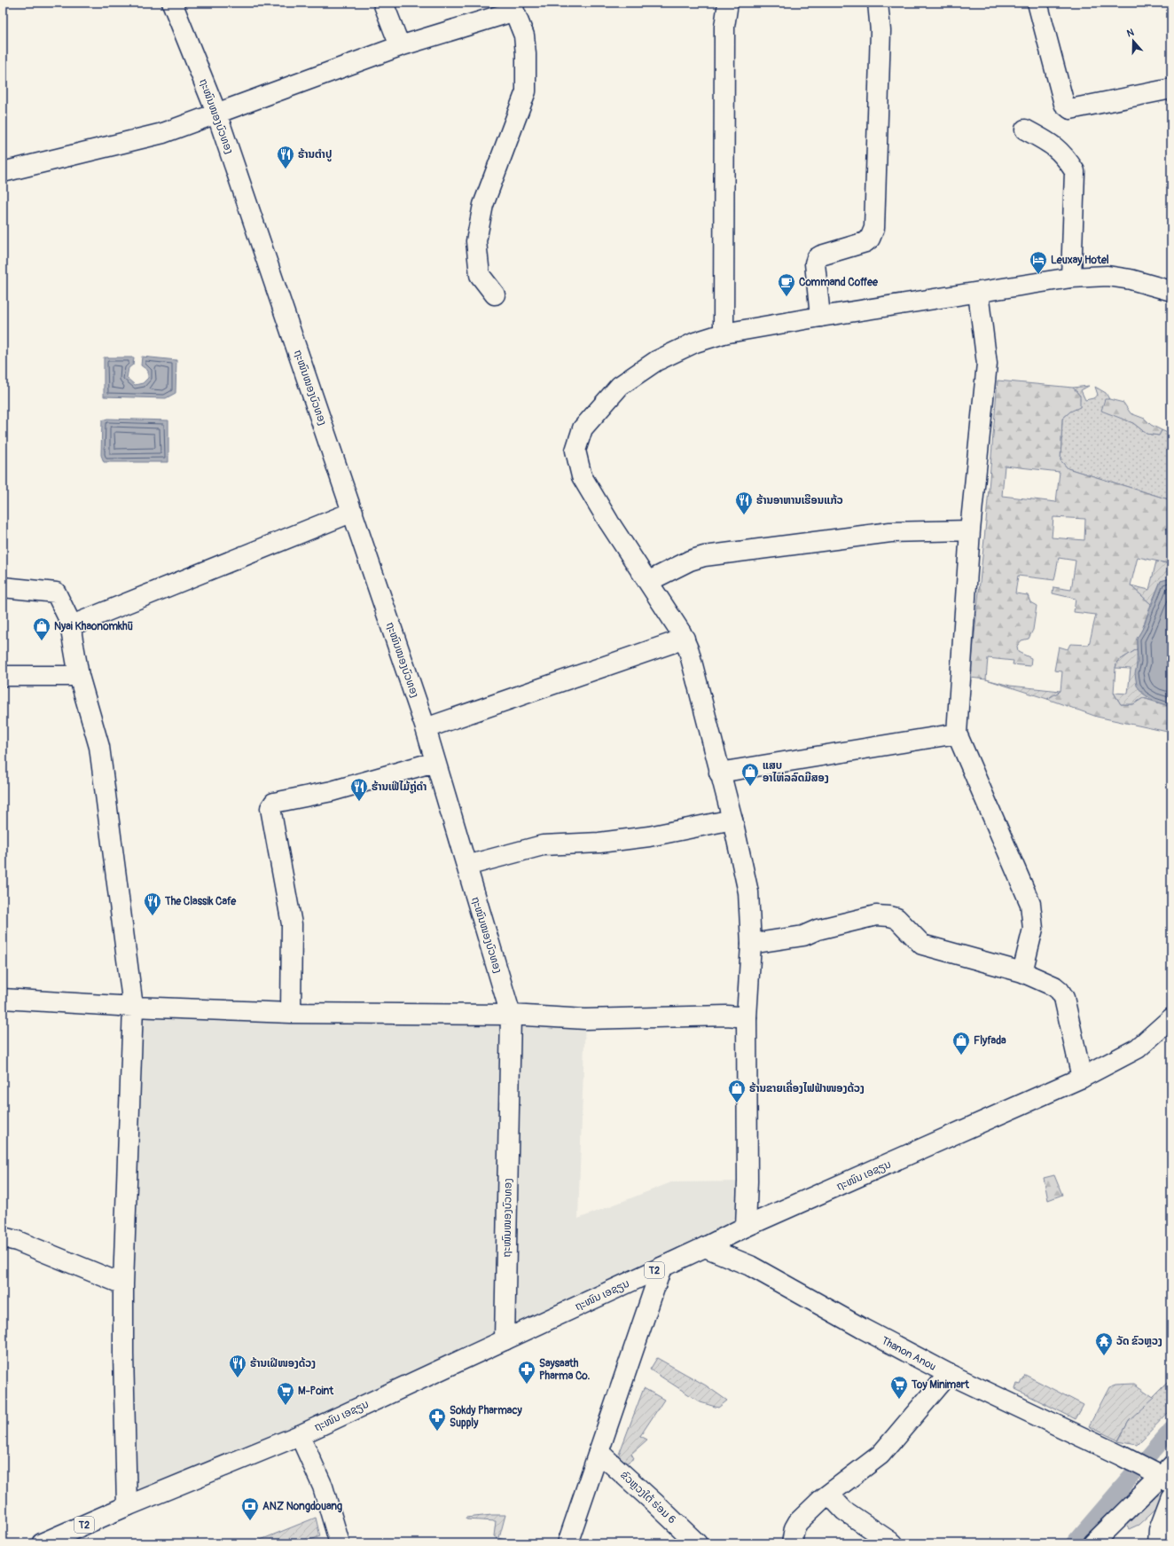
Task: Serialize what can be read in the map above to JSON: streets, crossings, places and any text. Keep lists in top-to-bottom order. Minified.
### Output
{"streets":{"street":["ຖະໜົນໜອງບົວທອງ","ຖະໜົນ ເອຊຽນ","T2","Thanon Anou","ຂົວຫຼວງໃຕ້ ຮ່ອມ 6"]},"crossings":[["ຖະໜົນໜອງບົວທອງ","ຖະໜົນ ເອຊຽນ"],["ຖະໜົນ ເອຊຽນ","Thanon Anou"]],"places":{"restaurant":["ຮ້ານຕຳປູ","ຮ້ານອາຫານເຮືອນແກ້ວ","ຮ້ານເຟີໄມ້ຖູ່ດຳ","The Classik Cafe","ຮ້ານເຝີໜອງດ້ວງ"],"hotel":["Leuxay Hotel"],"cafe":["Command Coffee"],"shop":["Nyai Khaonomkhū","ແສບ ອາໄຫ່ລລົດມືສອງ","Flyfada","ຮ້ານຂາຍເຄື່ອງໄຟຟ້າໜອງດ້ວງ"],"temple":["ວັດ ຂົວຫຼວງ"],"pharmacy":["Saysaath Pharma Co.","Sokdy Pharmacy Supply"],"supermarket":["Toy Minimart","M-Point"],"bank":["ANZ Nongdouang"]},"north":"top"}
